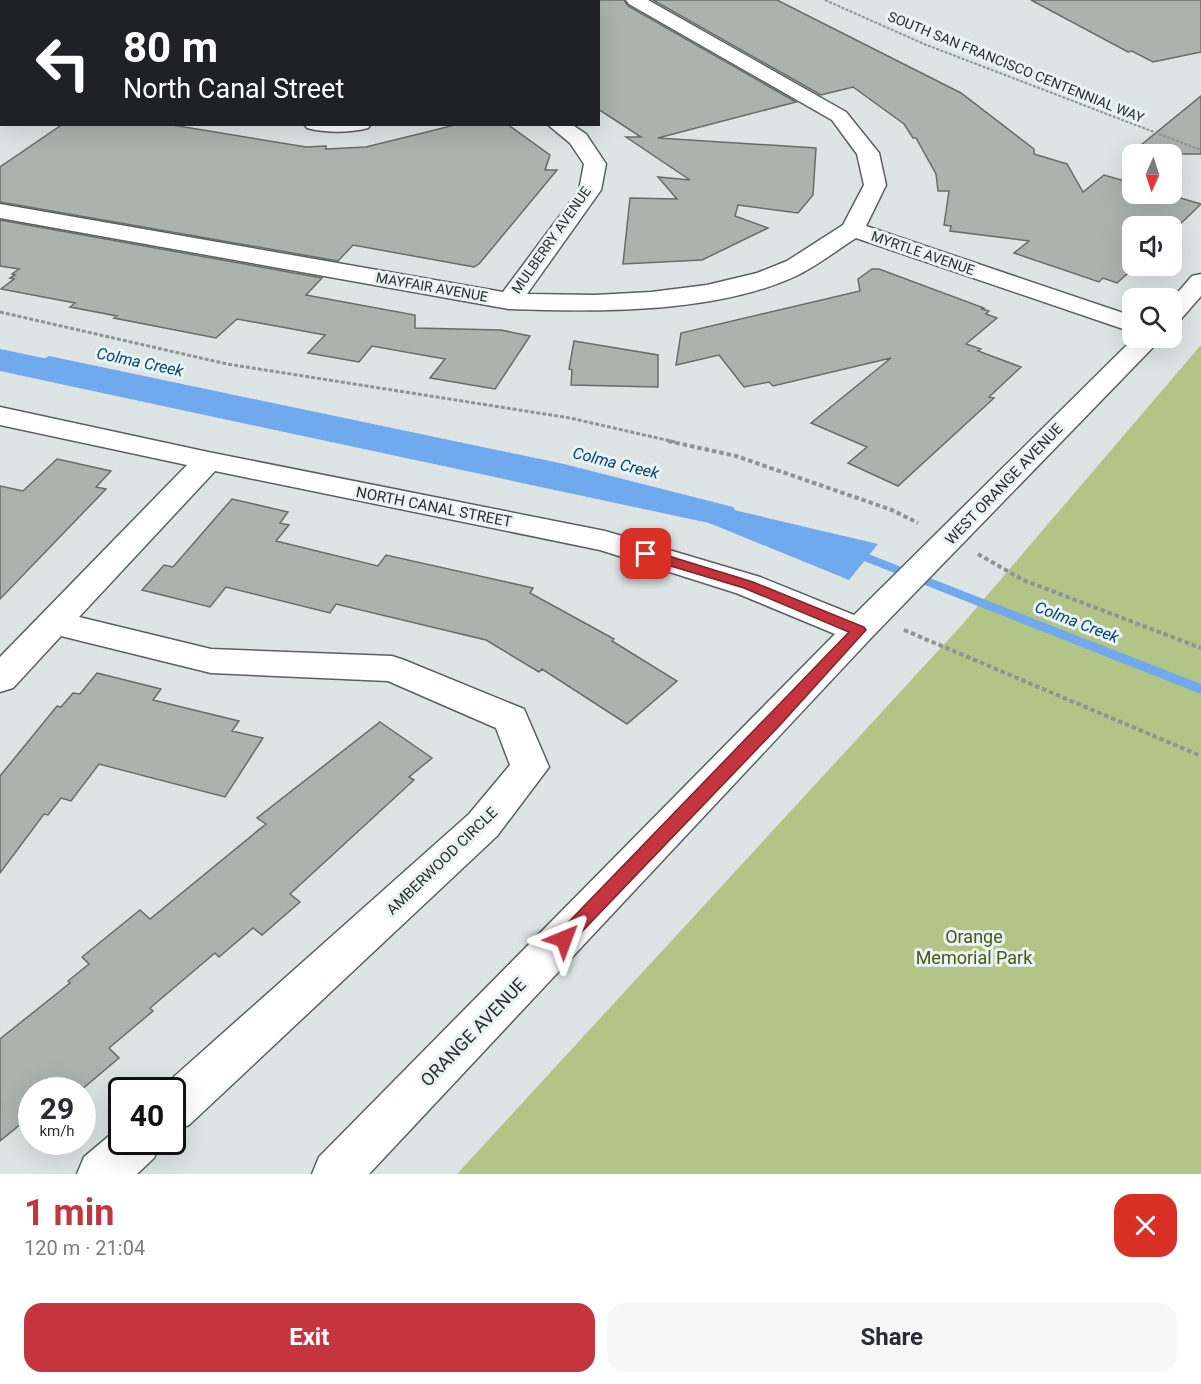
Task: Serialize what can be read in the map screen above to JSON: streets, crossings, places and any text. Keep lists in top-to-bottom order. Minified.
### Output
{"streets":{"street":["MULBERRY AVENUE","MYRTLE AVENUE","MAYFAIR AVENUE","WEST ORANGE AVENUE","NORTH CANAL STREET","AMBERWOOD CIRCLE","ORANGE AVENUE"],"path":["SOUTH SAN FRANCISCO CENTENNIAL WAY"]},"crossings":[["MULBERRY AVENUE","MAYFAIR AVENUE"],["MYRTLE AVENUE","MAYFAIR AVENUE"],["WEST ORANGE AVENUE","NORTH CANAL STREET"],["WEST ORANGE AVENUE","ORANGE AVENUE"],["NORTH CANAL STREET","ORANGE AVENUE"]],"water":["Colma Creek"],"parks":["Orange Memorial Park"],"north":"bottom","page":{"turn":["80 m","North Canal Street"],"speed":"29 km/h","limit":"40","heading":["1 min","120 m · 21:04"],"buttons":["Exit","Share"]}}
